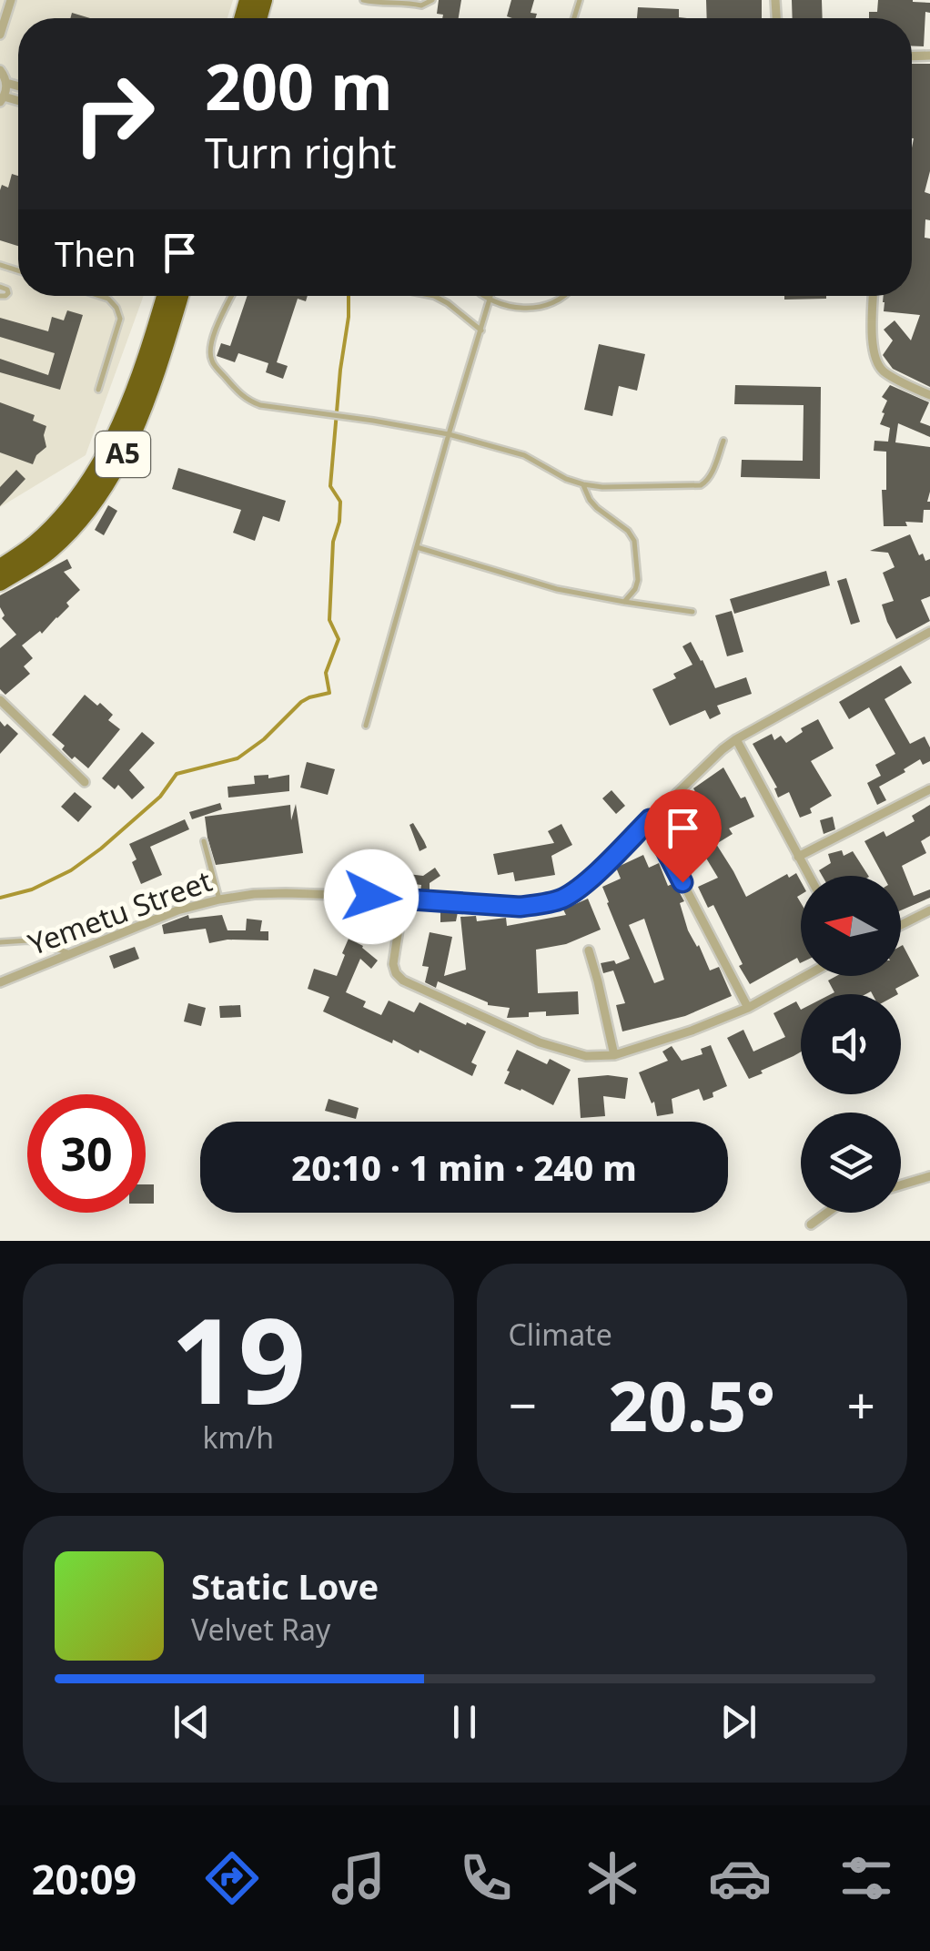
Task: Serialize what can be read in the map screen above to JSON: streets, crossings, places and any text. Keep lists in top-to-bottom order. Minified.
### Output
{"streets":{"highway":["A5"],"street":["Yemetu Street"]},"north":"left","page":{"turn":["200 m","Turn right"],"then":"Then","limit":"30","trip":"20:10 · 1 min · 240 m","tile":[["19","km/h"],"Climate"],"heat":["−","20.5°","+"],"song":["Static Love","Velvet Ray"],"tabs":"20:09"}}
